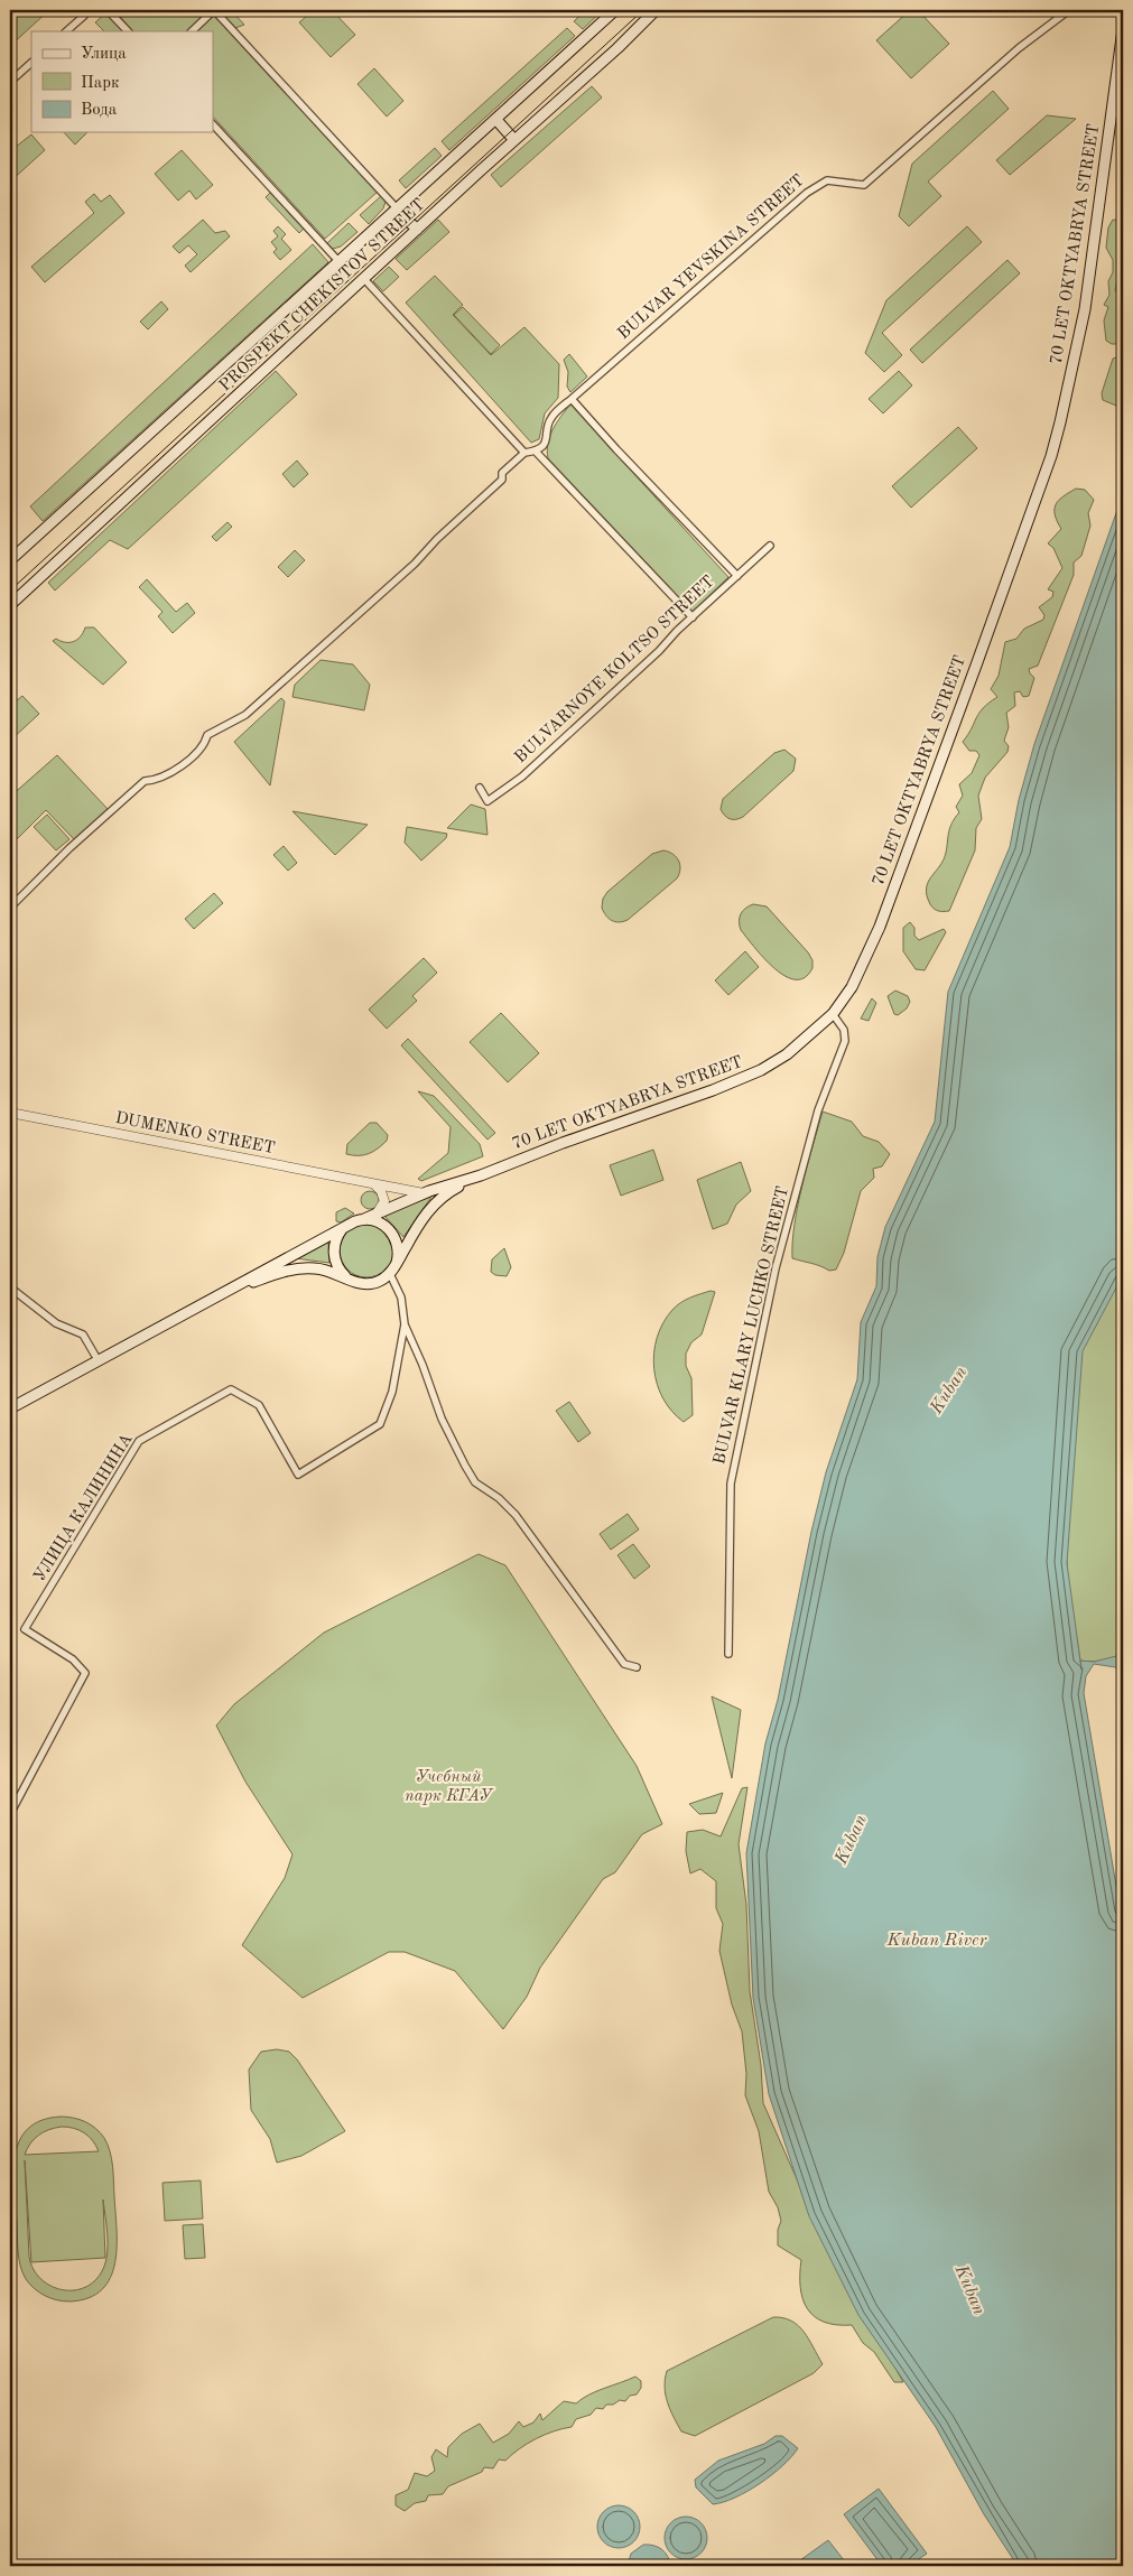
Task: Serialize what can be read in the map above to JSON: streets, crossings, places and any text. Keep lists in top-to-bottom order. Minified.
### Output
{"streets":{"main road":["70 LET OKTYABRYA STREET","PROSPEKT CHEKISTOV STREET"],"street":["BULVAR YEVSKINA STREET","BULVARNOYE KOLTSO STREET","DUMENKO STREET","BULVAR KLARY LUCHKO STREET","УЛИЦА КАЛИНИНА"]},"crossings":[["70 LET OKTYABRYA STREET","DUMENKO STREET"],["70 LET OKTYABRYA STREET","BULVAR KLARY LUCHKO STREET"]],"water":["Kuban","Kuban River"],"parks":["Учебный парк КГАУ"],"legend":["Улица","Парк","Вода"]}
